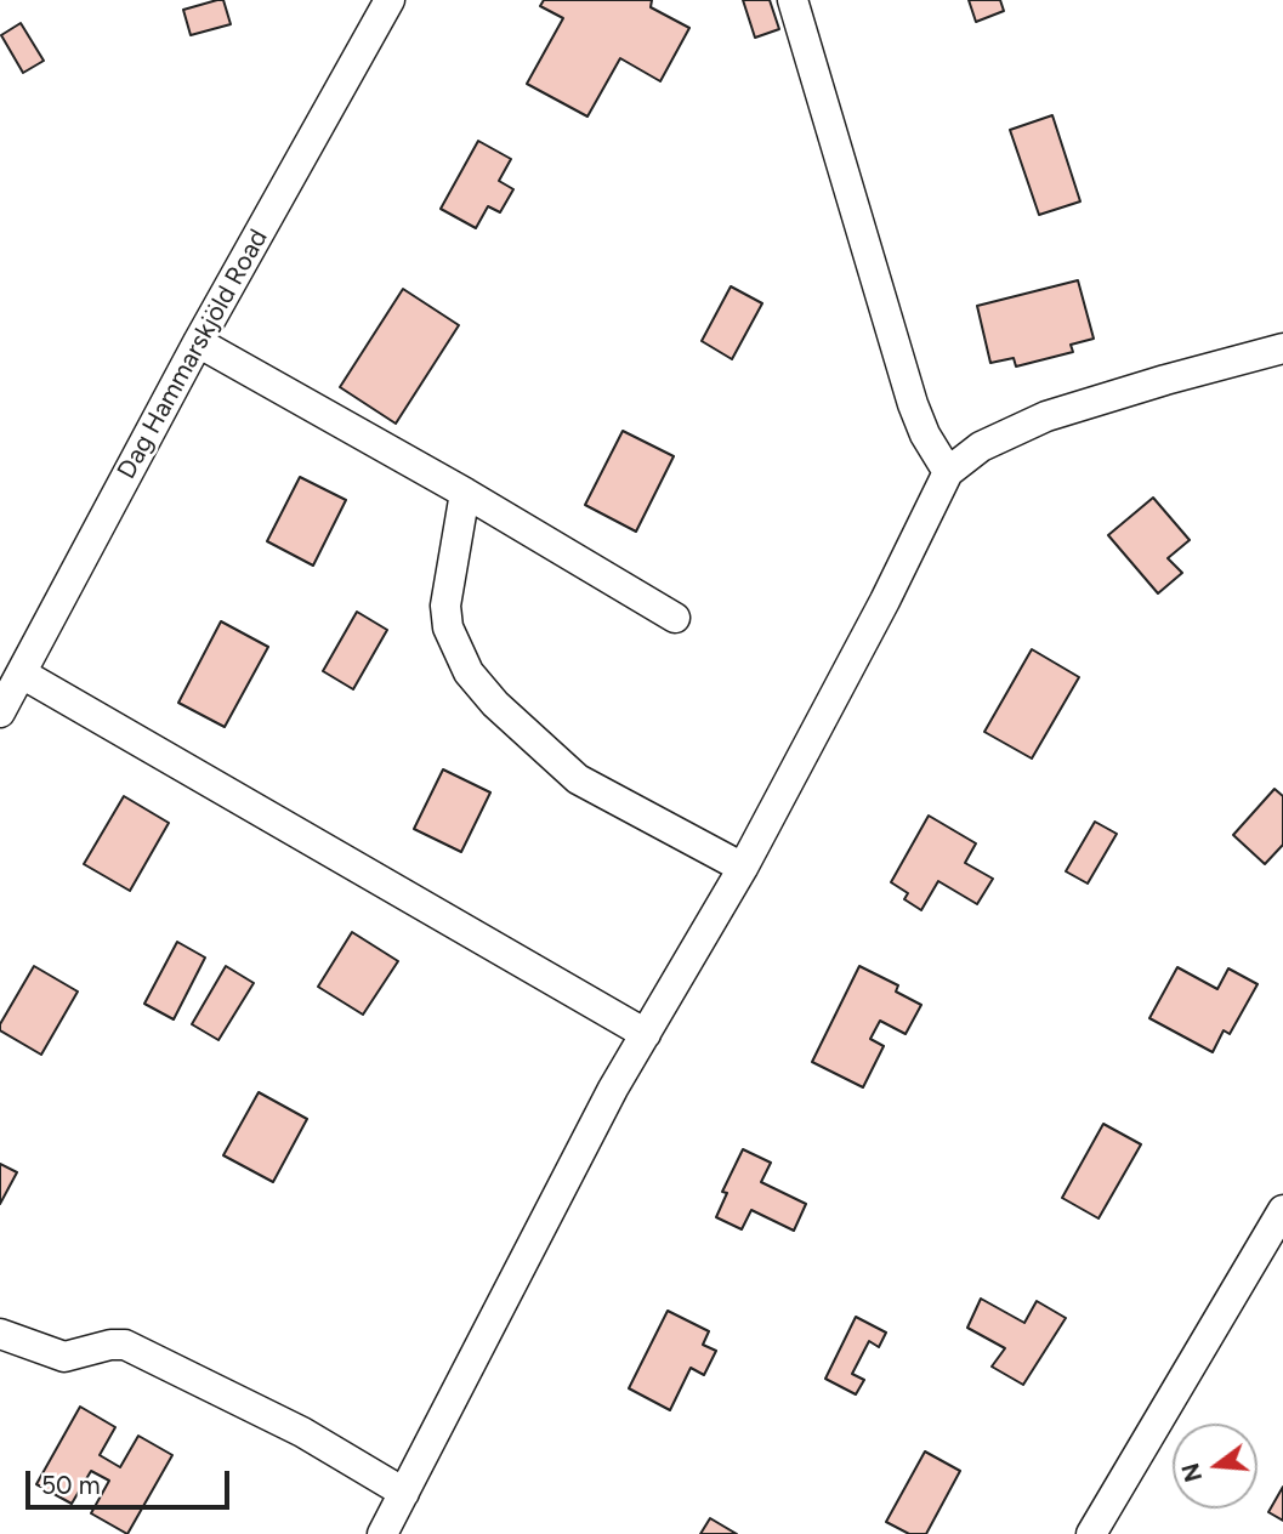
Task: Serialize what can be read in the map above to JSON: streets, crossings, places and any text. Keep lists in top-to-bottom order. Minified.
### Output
{"streets":{"street":["Dag Hammarskjöld Road"]},"scale_bar":"50 m","north":"left"}
